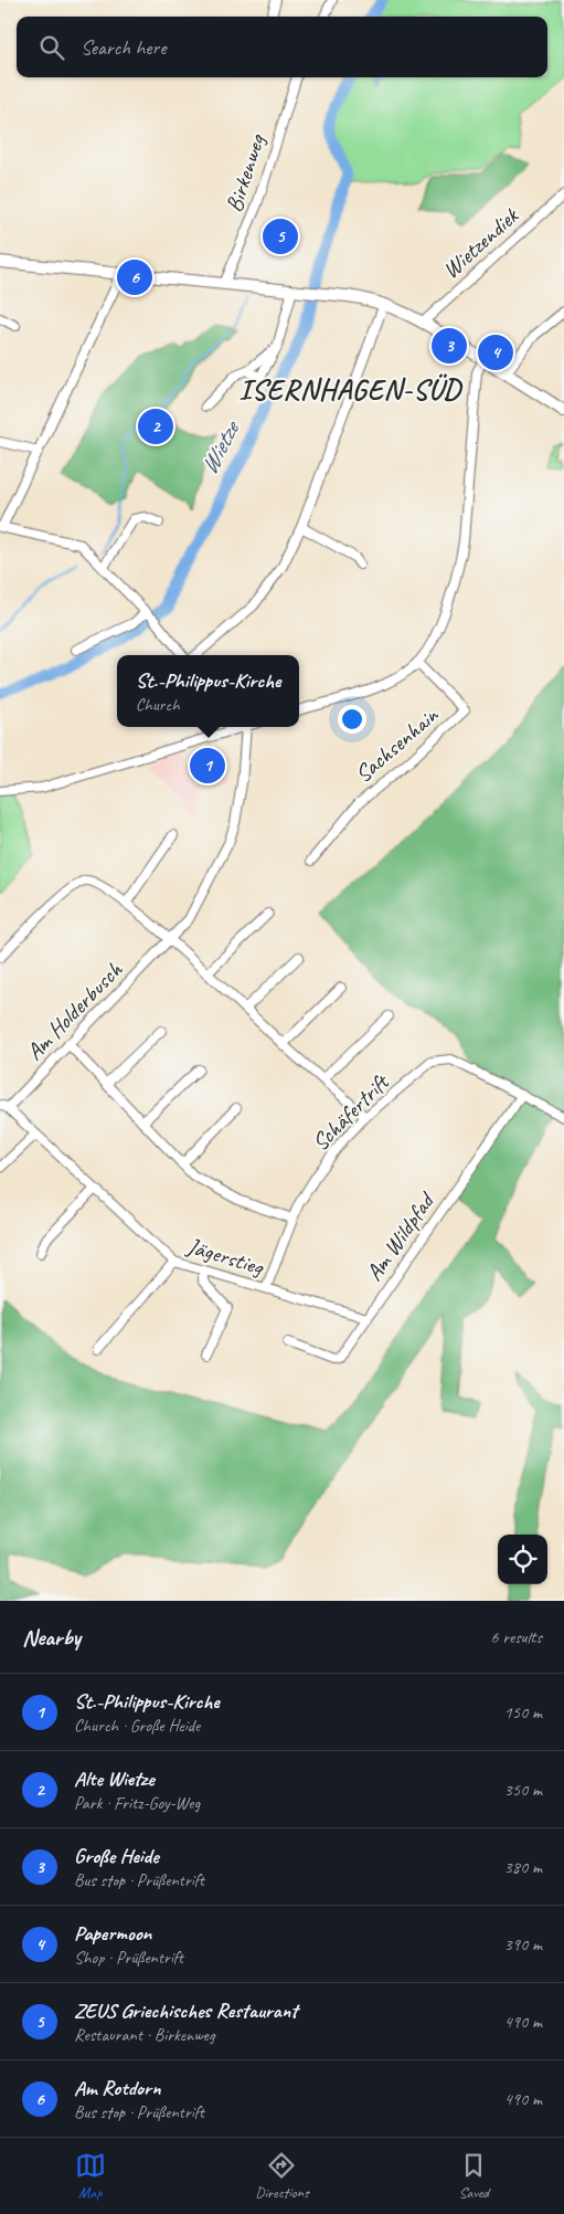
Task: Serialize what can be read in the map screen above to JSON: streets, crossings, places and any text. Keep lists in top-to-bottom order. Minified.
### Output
{"streets":{"street":["Birkenweg","Wietzendiek","Sachsenhain","Am Holderbusch","Schäfertrift","Am Wildpfad","Jägerstieg"]},"crossings":[["Am Holderbusch","Jägerstieg"],["Schäfertrift","Am Wildpfad"],["Schäfertrift","Jägerstieg"],["Am Wildpfad","Jägerstieg"]],"districts":["ISERNHAGEN-SÜD"],"water":["Wietze"],"page":{"search":"Search here","pins":["5","6","3","4","2","1"],"popup":["St.-Philippus-Kirche","Church"],"heading":["Nearby","6 results"],"list":[{"mark":"1","name":"St.-Philippus-Kirche","note":"Church · Große Heide","value":"150 m"},{"mark":"2","name":"Alte Wietze","note":"Park · Fritz-Goy-Weg","value":"350 m"},{"mark":"3","name":"Große Heide","note":"Bus stop · Prüßentrift","value":"380 m"},{"mark":"4","name":"Papermoon","note":"Shop · Prüßentrift","value":"390 m"},{"mark":"5","name":"ZEUS Griechisches Restaurant","note":"Restaurant · Birkenweg","value":"490 m"},{"mark":"6","name":"Am Rotdorn","note":"Bus stop · Prüßentrift","value":"490 m"}],"nav":["Map","Directions","Saved"]}}
